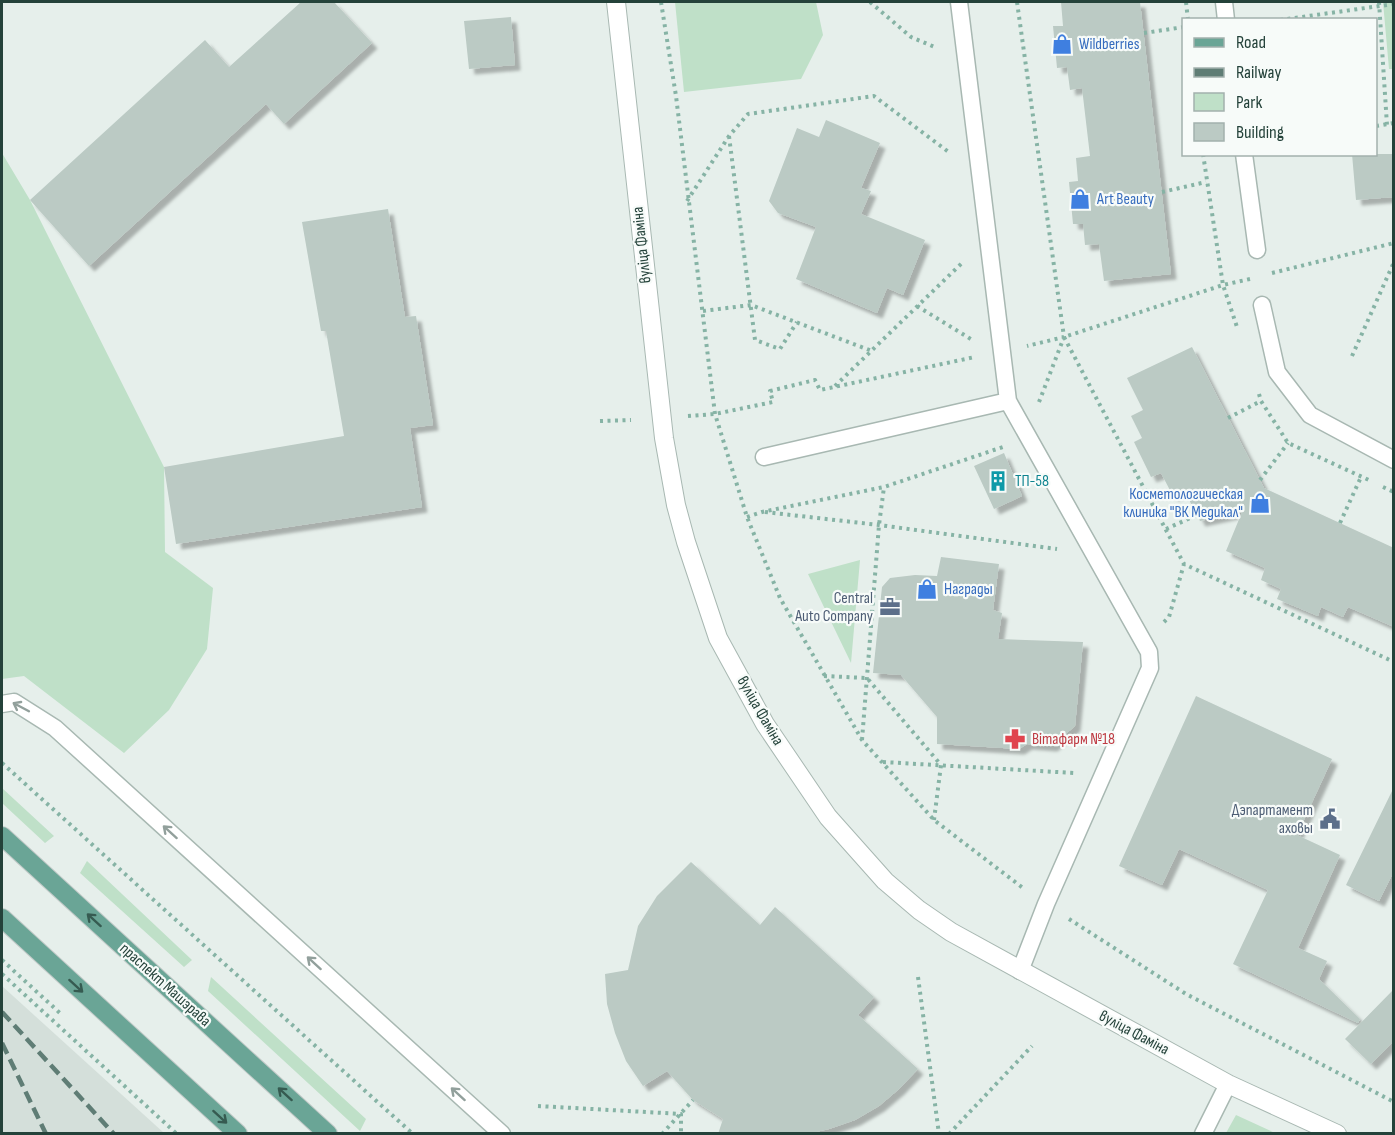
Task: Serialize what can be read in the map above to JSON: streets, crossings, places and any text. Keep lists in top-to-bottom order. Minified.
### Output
{"streets":{"main road":["праспект Машэрава"],"street":["вуліца Фаміна"]},"places":{"shop":["Wildberries","Art Beauty","Косметологическая клиника \"ВК Медикал\"","Награды"],"building":["ТП-58"],"office":["Central Auto Company"],"pharmacy":["Вітафарм №18"],"public building":["Дэпартамент аховы"]},"legend":["Road","Railway","Park","Building"]}
